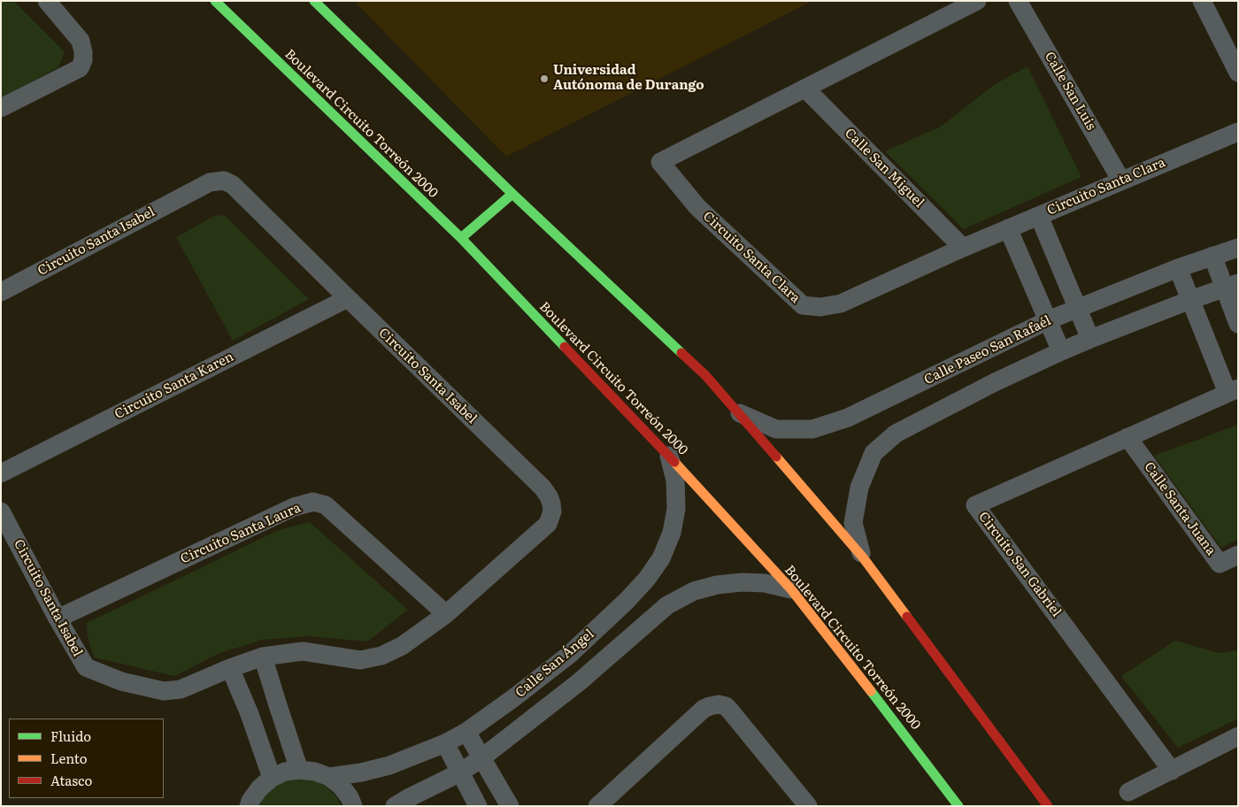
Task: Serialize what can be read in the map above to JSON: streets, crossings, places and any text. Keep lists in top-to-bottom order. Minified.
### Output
{"streets":{"main road":["Boulevard Circuito Torreón 2000"],"street":["Calle San Luis","Calle San Miguel","Circuito Santa Clara","Circuito Santa Isabel","Calle Paseo San Rafaél","Circuito Santa Karen","Calle Santa Juana","Circuito Santa Laura","Circuito San Gabriel","Calle San Ángel"]},"crossings":[["Calle San Luis","Circuito Santa Clara"],["Boulevard Circuito Torreón 2000","Calle San Ángel"],["Calle San Miguel","Circuito Santa Clara"],["Circuito Santa Isabel","Circuito Santa Karen"],["Circuito Santa Isabel","Circuito Santa Laura"],["Calle Santa Juana","Circuito San Gabriel"]],"places":["Universidad Autónoma de Durango"],"legend":["Fluido","Lento","Atasco"]}
